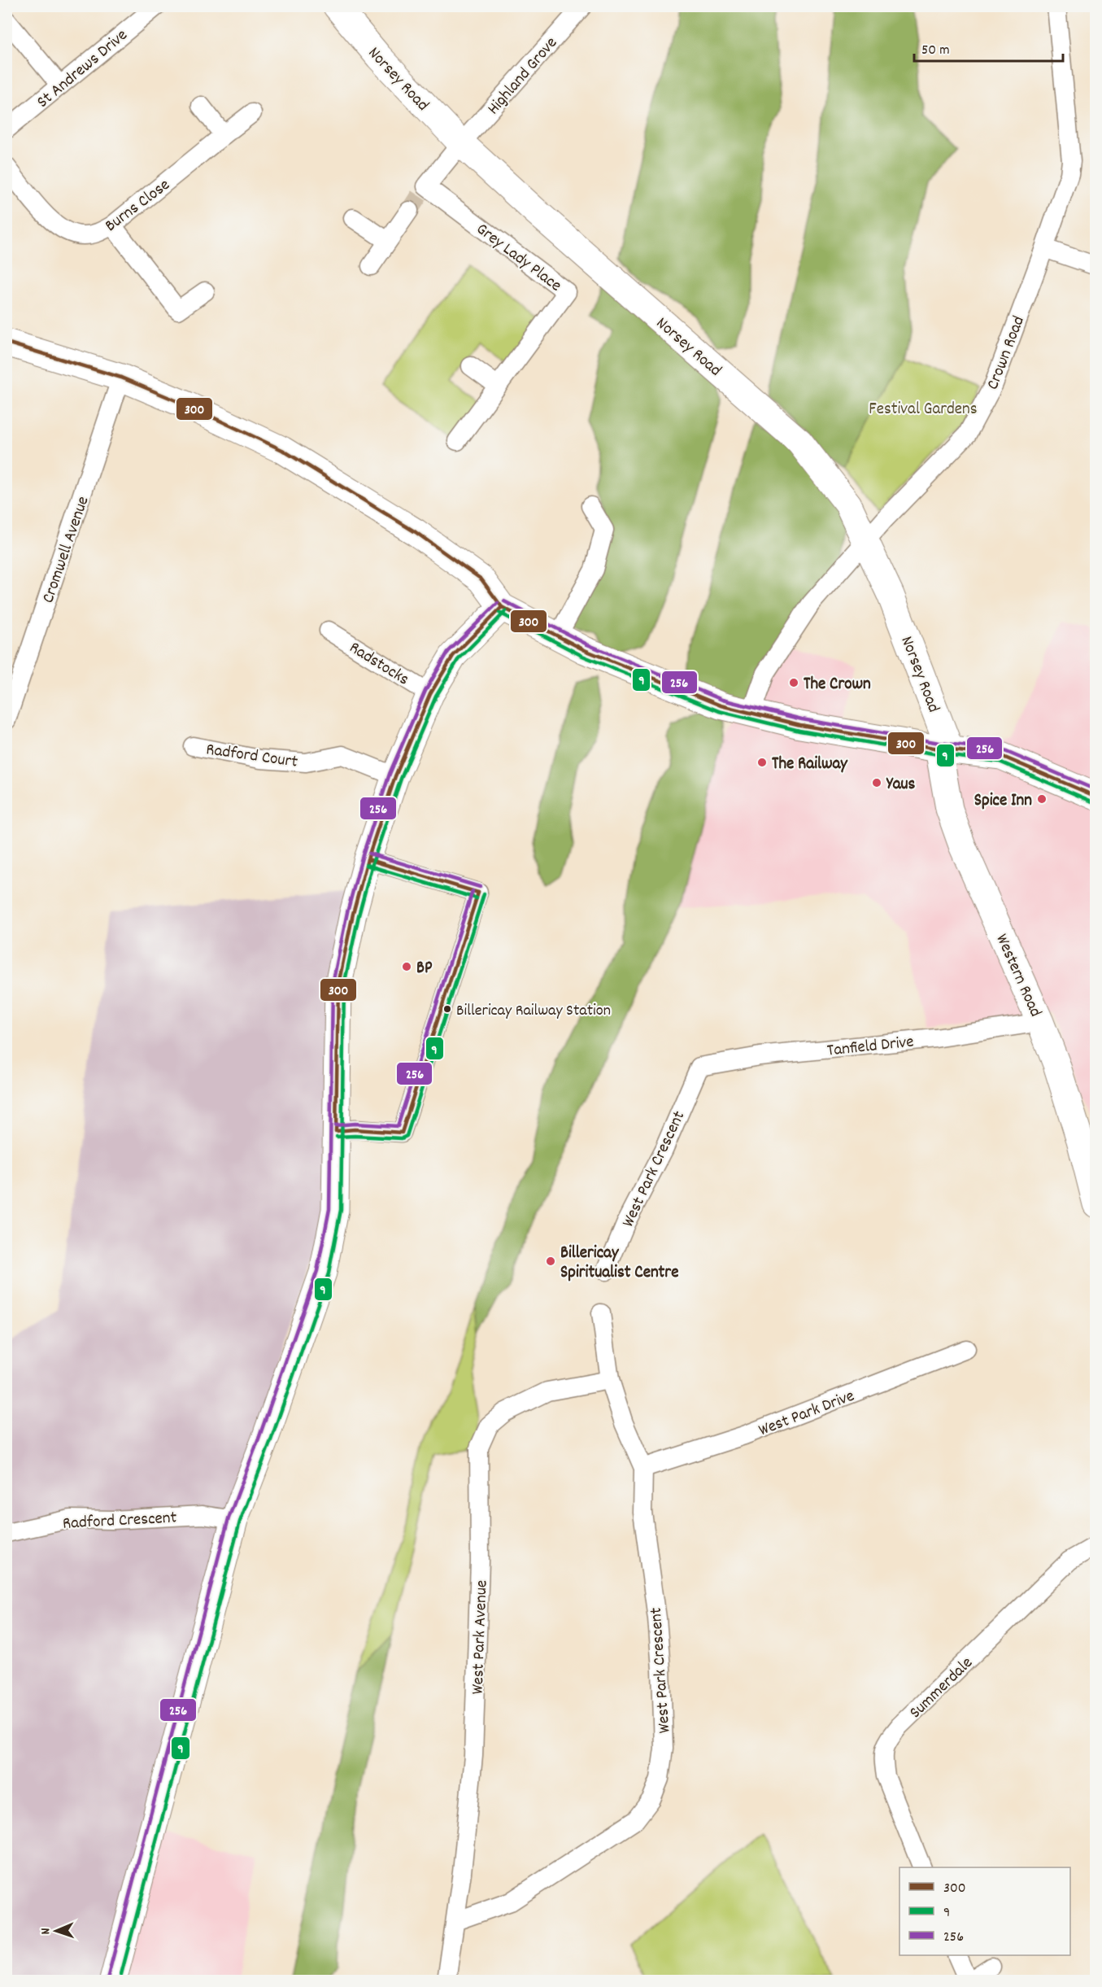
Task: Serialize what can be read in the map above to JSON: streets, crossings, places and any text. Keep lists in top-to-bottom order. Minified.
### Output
{"streets":{"street":["St Andrews Drive","Highland Grove","Norsey Road","Burns Close","Grey Lady Place","Crown Road","Cromwell Avenue","Radstocks","Radford Court","Western Road","Tanfield Drive","West Park Crescent","West Park Drive","Radford Crescent","West Park Avenue","Summerdale"]},"crossings":[["Highland Grove","Norsey Road"],["Highland Grove","Grey Lady Place"],["Norsey Road","Grey Lady Place"],["Norsey Road","Crown Road"],["Norsey Road","Western Road"],["Western Road","Tanfield Drive"],["Tanfield Drive","West Park Crescent"],["West Park Crescent","West Park Drive"],["West Park Crescent","West Park Avenue"]],"parks":["Festival Gardens"],"places":["The Crown","The Railway","Yaus","Spice Inn","BP","Billericay Railway Station","Billericay Spiritualist Centre"],"lines":["transit line 300","transit line 256","transit line 9"],"legend":["300","9","256"],"scale_bar":"50 m","north":"left"}
